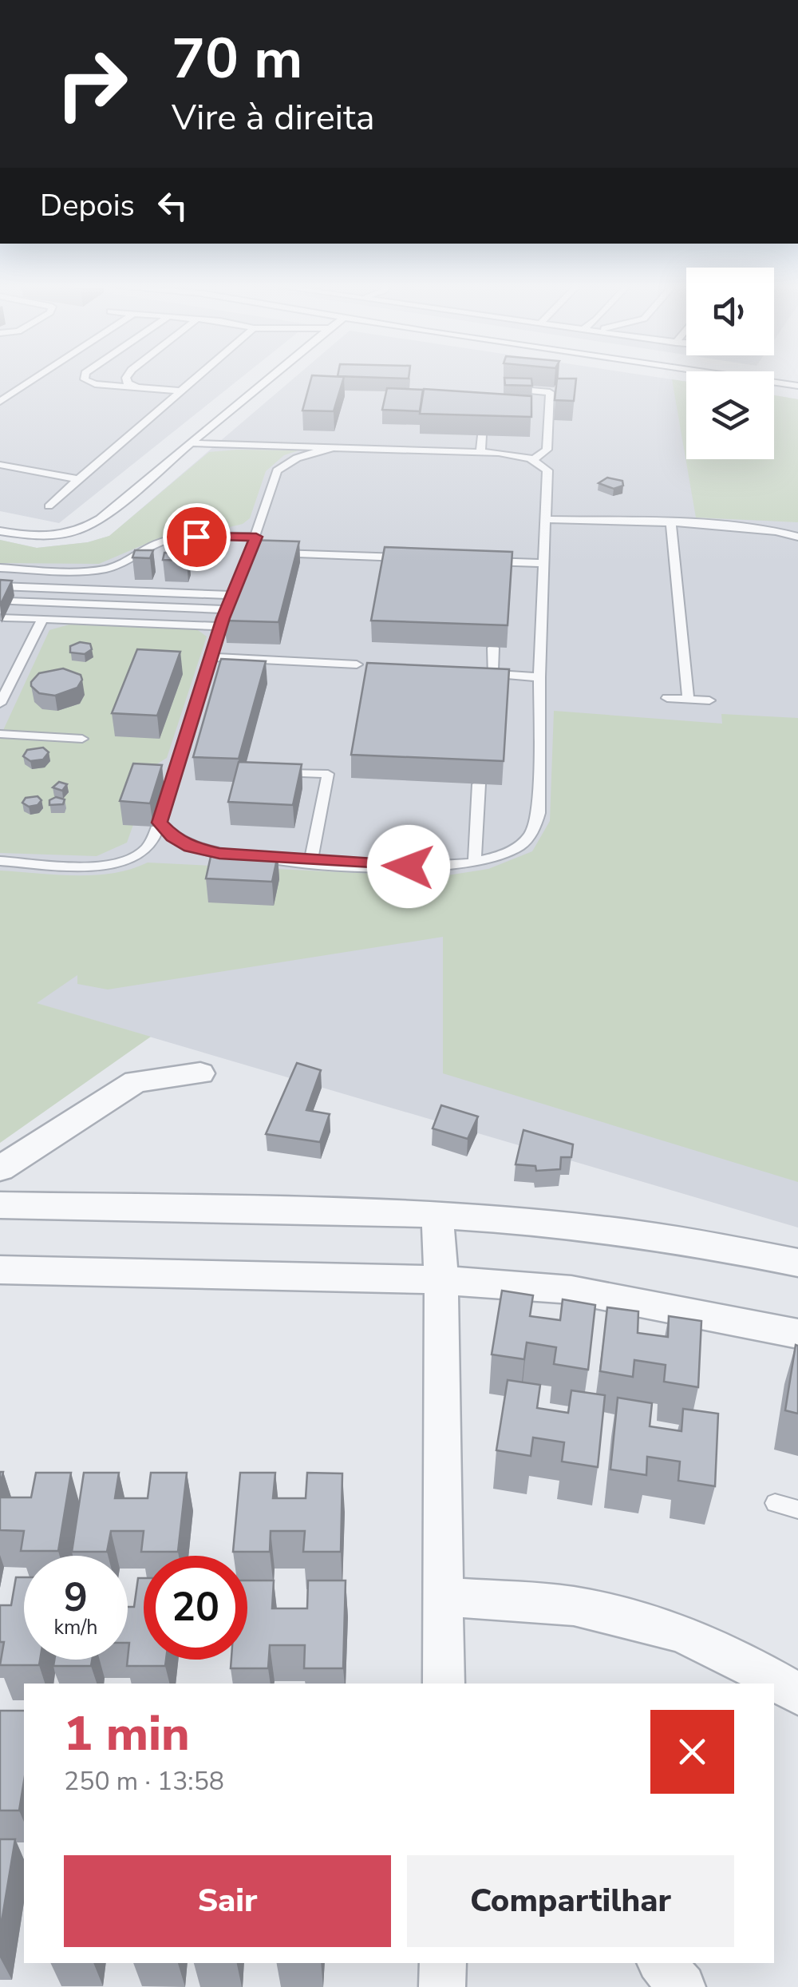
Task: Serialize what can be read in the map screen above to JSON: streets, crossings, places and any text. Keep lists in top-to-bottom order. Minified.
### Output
{"page":{"turn":["70 m","Vire à direita"],"then":"Depois","speed":"9 km/h","limit":"20","heading":["1 min","250 m · 13:58"],"buttons":["Sair","Compartilhar"]}}
